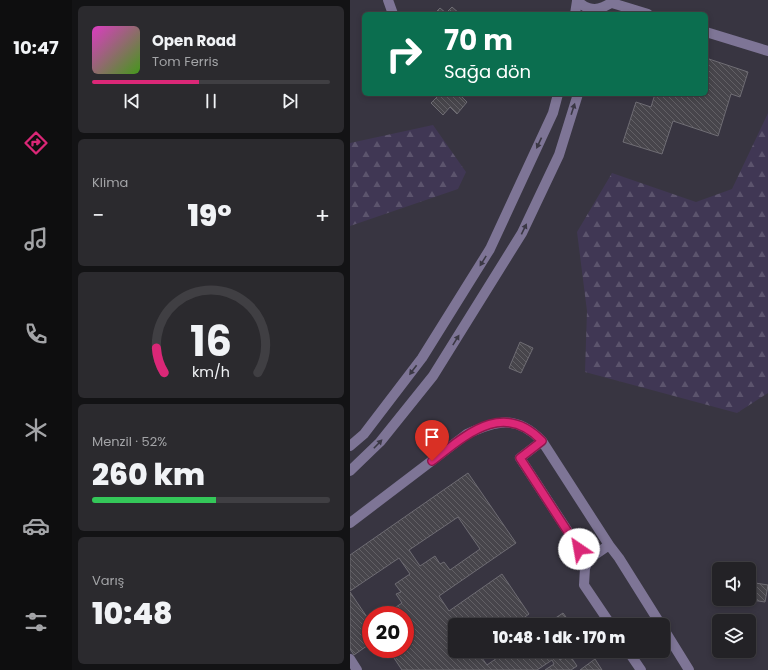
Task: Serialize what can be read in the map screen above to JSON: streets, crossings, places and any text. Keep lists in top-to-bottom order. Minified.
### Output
{"page":{"tabs":"10:47","turn":["70 m","Sağa dön"],"song":["Open Road","Tom Ferris"],"tile":["Klima",["Menzil · 52%","260 km"],["Varış","10:48"]],"heat":["−","19°","+"],"limit":"20","trip":"10:48 · 1 dk · 170 m","gauge":["16","km/h"]}}
